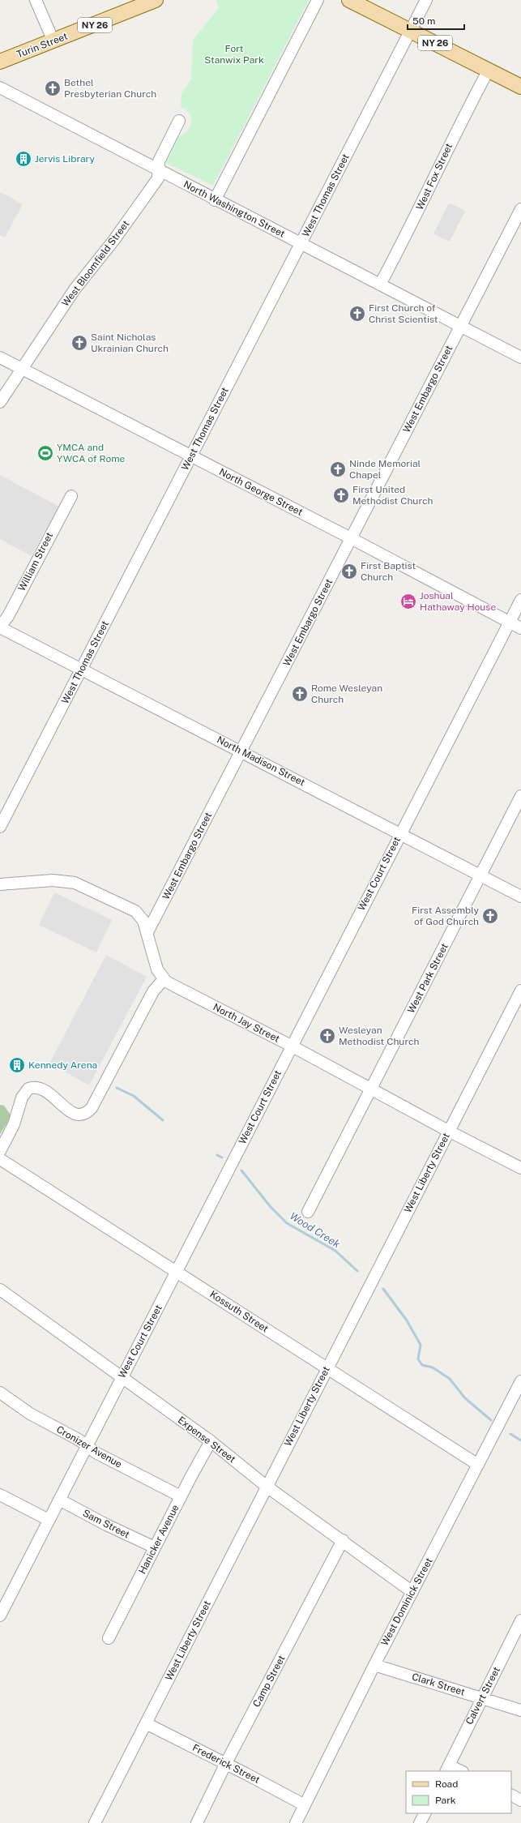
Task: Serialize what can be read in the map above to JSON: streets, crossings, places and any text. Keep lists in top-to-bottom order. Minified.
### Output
{"streets":{"main road":["NY 26","Turin Street"],"street":["West Fox Street","West Thomas Street","North Washington Street","West Bloomfield Street","West Embargo Street","North George Street","William Street","North Madison Street","West Court Street","West Park Street","North Jay Street","West Liberty Street","Kossuth Street","Expense Street","Cronizer Avenue","Sam Street","Hanicker Avenue","West Dominick Street","Camp Street","Clark Street","Calvert Street","Frederick Street"]},"crossings":[["NY 26","West Fox Street"],["NY 26","West Thomas Street"],["West Fox Street","North Washington Street"],["West Thomas Street","North Washington Street"],["West Thomas Street","North George Street"],["West Thomas Street","North Madison Street"],["North Washington Street","West Bloomfield Street"],["North Washington Street","West Embargo Street"],["West Bloomfield Street","North George Street"],["West Embargo Street","North George Street"],["West Embargo Street","North Madison Street"],["North George Street","West Court Street"],["William Street","North Madison Street"],["North Madison Street","West Court Street"],["North Madison Street","West Park Street"],["West Court Street","North Jay Street"],["West Court Street","Kossuth Street"],["West Court Street","Expense Street"],["West Court Street","Cronizer Avenue"],["West Court Street","Sam Street"],["West Park Street","North Jay Street"],["North Jay Street","West Liberty Street"],["West Liberty Street","Kossuth Street"],["West Liberty Street","Expense Street"],["West Liberty Street","Frederick Street"],["Kossuth Street","West Dominick Street"],["Expense Street","Hanicker Avenue"],["Expense Street","West Dominick Street"],["Expense Street","Camp Street"],["Cronizer Avenue","Hanicker Avenue"],["Sam Street","Hanicker Avenue"],["West Dominick Street","Clark Street"],["West Dominick Street","Frederick Street"],["Camp Street","Frederick Street"],["Clark Street","Calvert Street"]],"water":["Wood Creek"],"parks":["Fort Stanwix Park"],"places":{"church":["Bethel Presbyterian Church","First Church of Christ Scientist","Saint Nicholas Ukrainian Church","Ninde Memorial Chapel","First United Methodist Church","First Baptist Church","Rome Wesleyan Church","First Assembly of God Church","Wesleyan Methodist Church"],"building":["Jervis Library","Kennedy Arena"],"sports":["YMCA and YWCA of Rome"],"hotel":["Joshual Hathaway House"]},"legend":["Road","Park"],"scale_bar":"50 m"}
